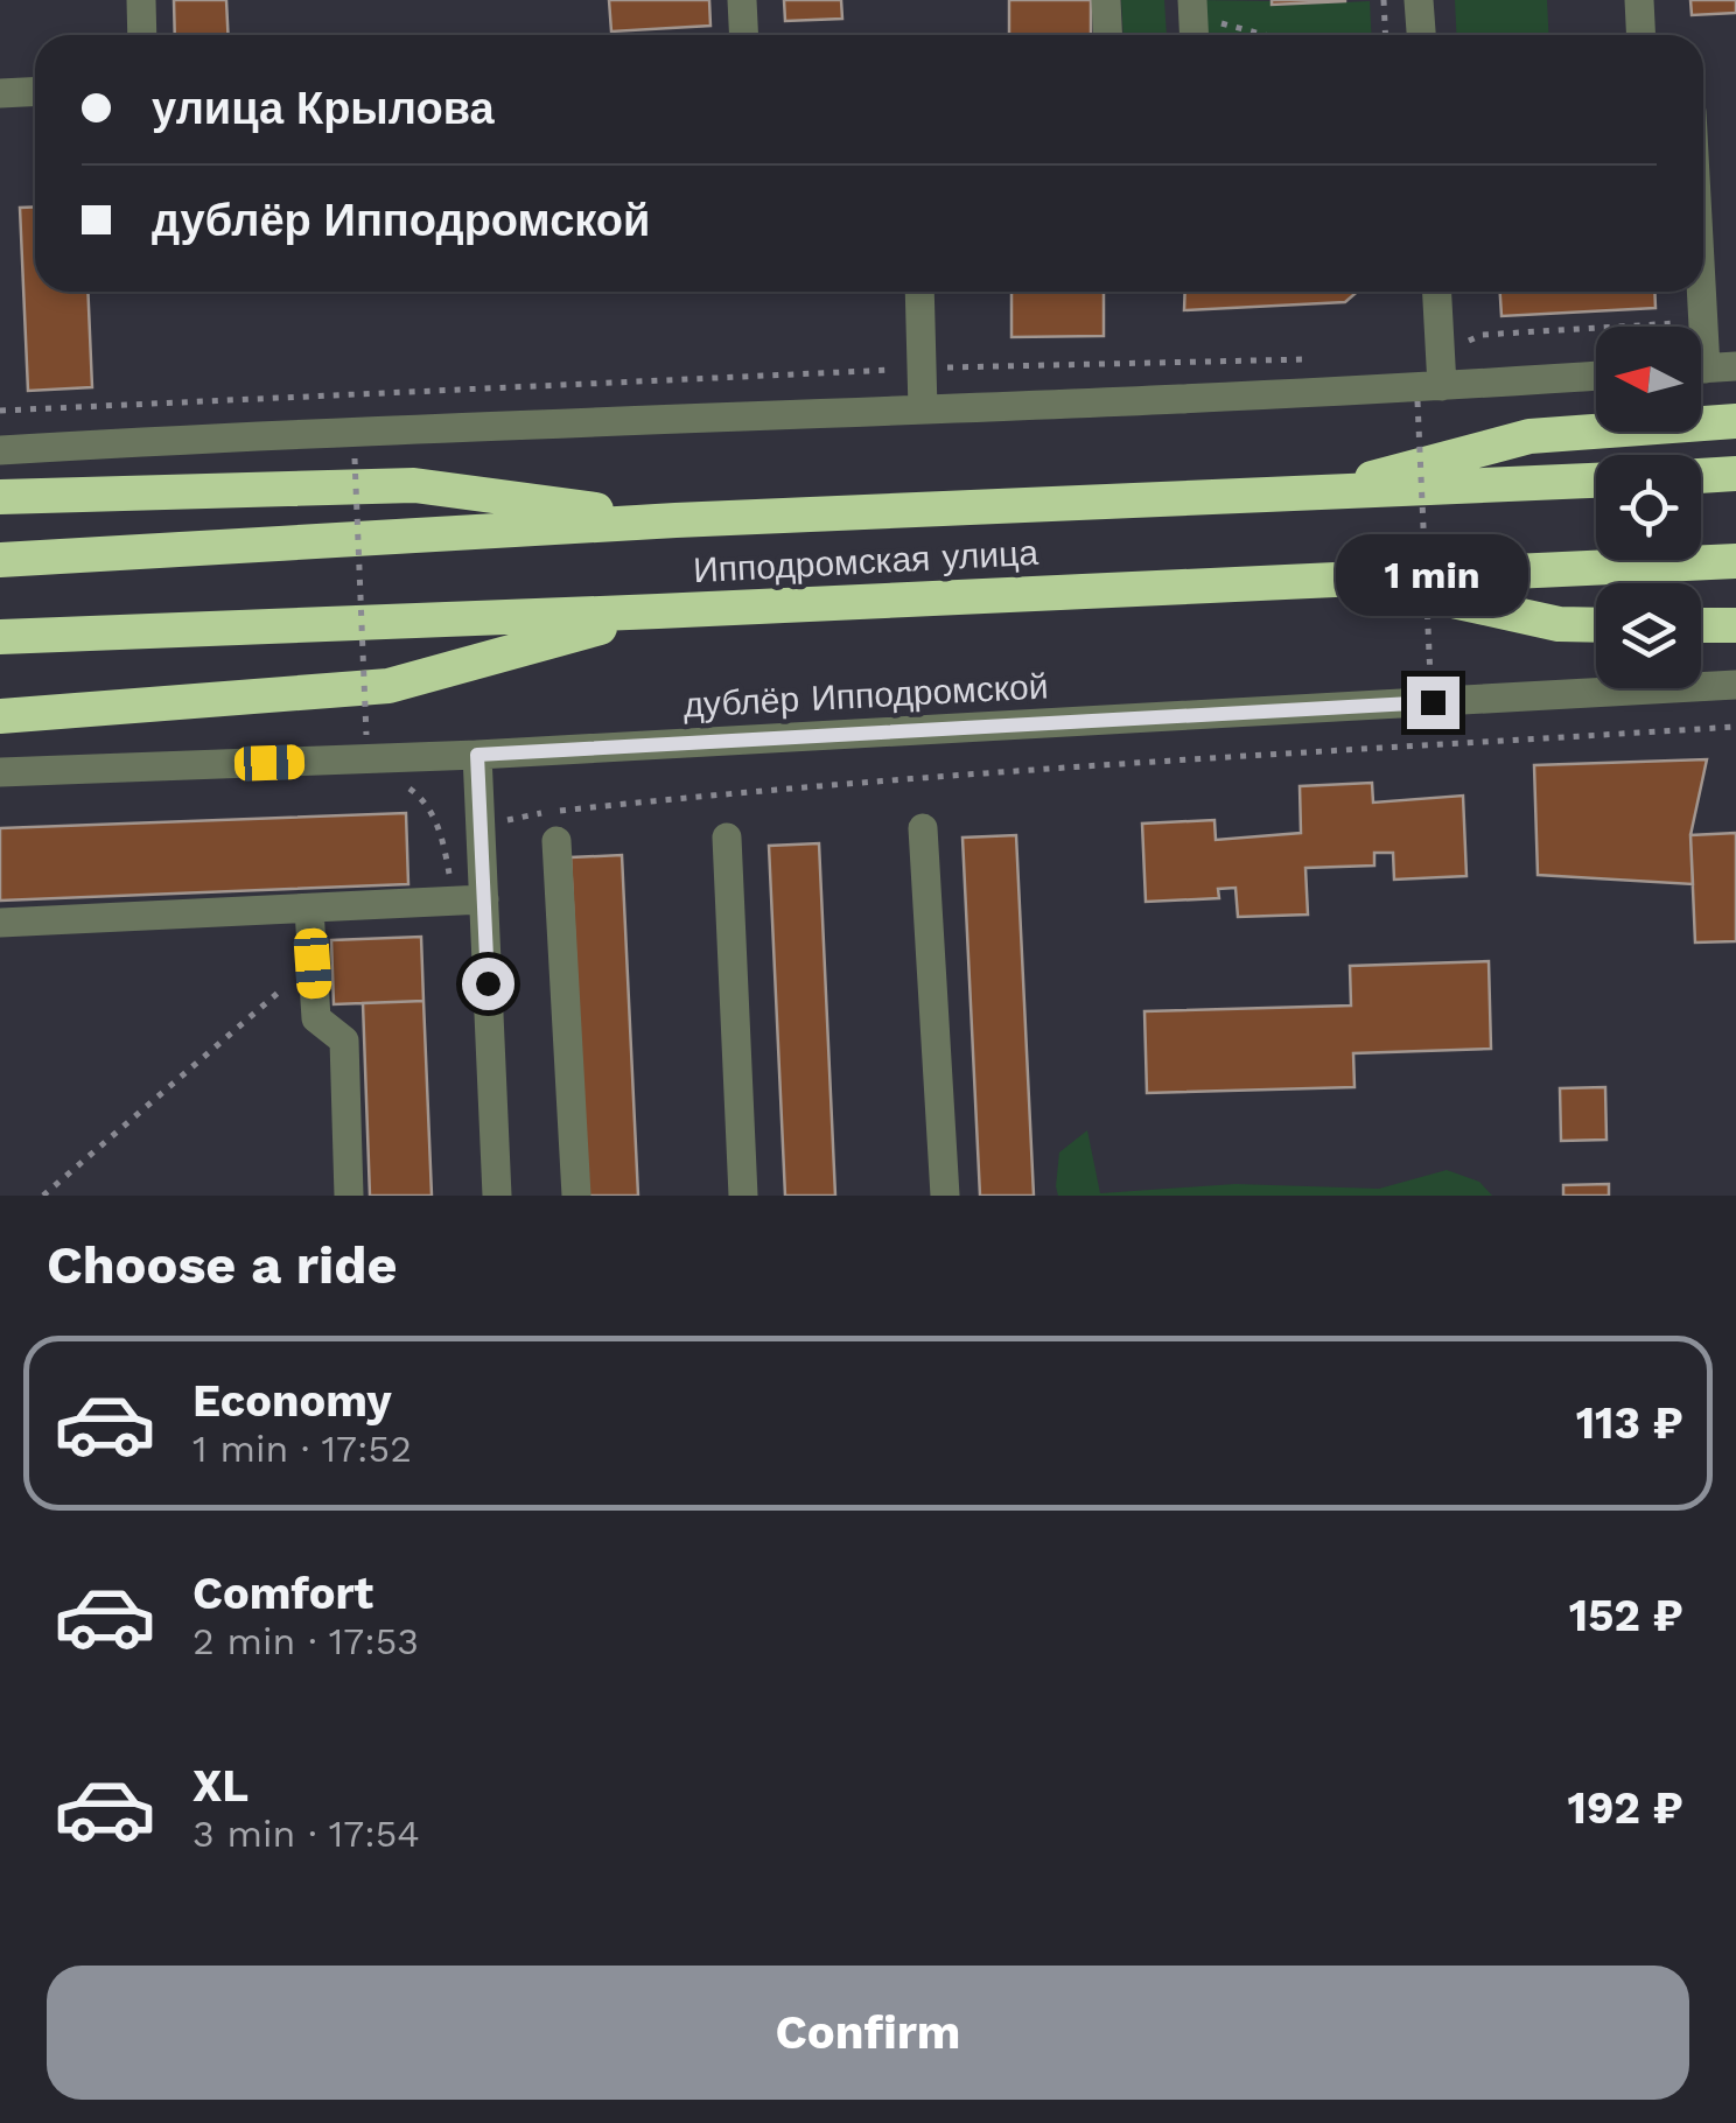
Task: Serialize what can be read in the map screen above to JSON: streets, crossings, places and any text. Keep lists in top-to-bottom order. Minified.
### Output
{"streets":{"highway":["Ипподромская улица"],"street":["дублёр Ипподромской"]},"north":"left","page":{"banner":["улица Крылова","дублёр Ипподромской"],"bubble":"1 min","heading":"Choose a ride","list":[{"name":"Economy","note":"1 min · 17:52","value":"113 ₽"},{"name":"Comfort","note":"2 min · 17:53","value":"152 ₽"},{"name":"XL","note":"3 min · 17:54","value":"192 ₽"}],"buttons":"Confirm"}}
